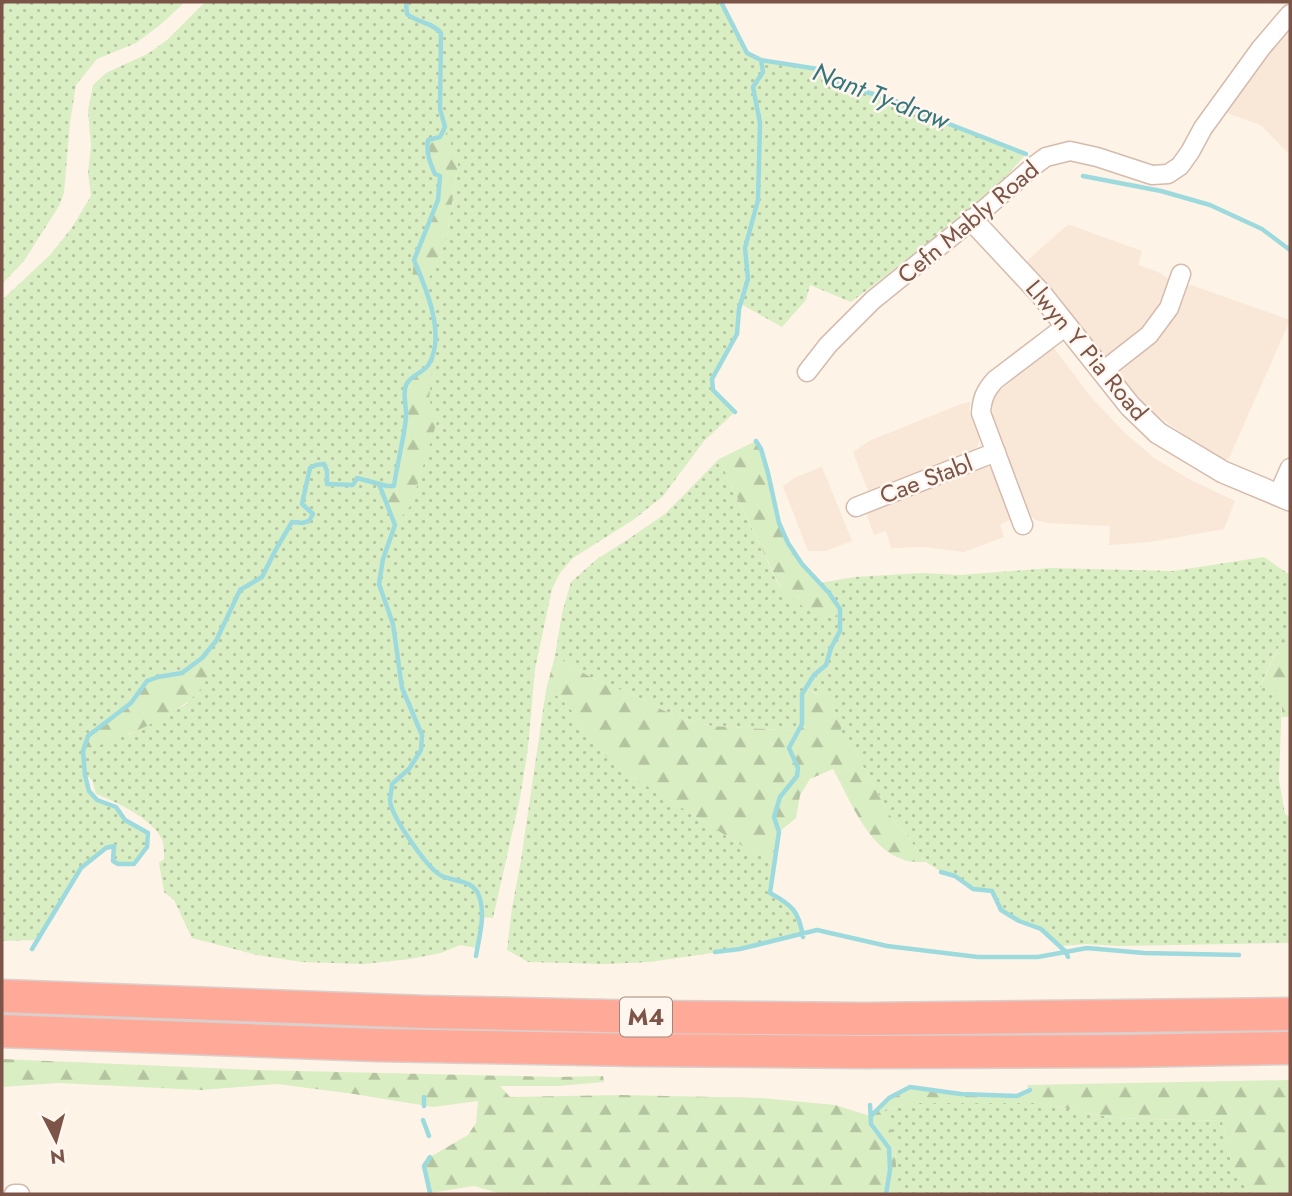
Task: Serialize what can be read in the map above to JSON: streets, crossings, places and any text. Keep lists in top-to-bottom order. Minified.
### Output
{"streets":{"highway":["M4"],"street":["Cefn Mably Road","Llwyn Y Pia Road","Cae Stabl"]},"crossings":[["Cefn Mably Road","Llwyn Y Pia Road"],["Llwyn Y Pia Road","Cae Stabl"]],"water":["Nant Ty-draw"],"north":"bottom"}
